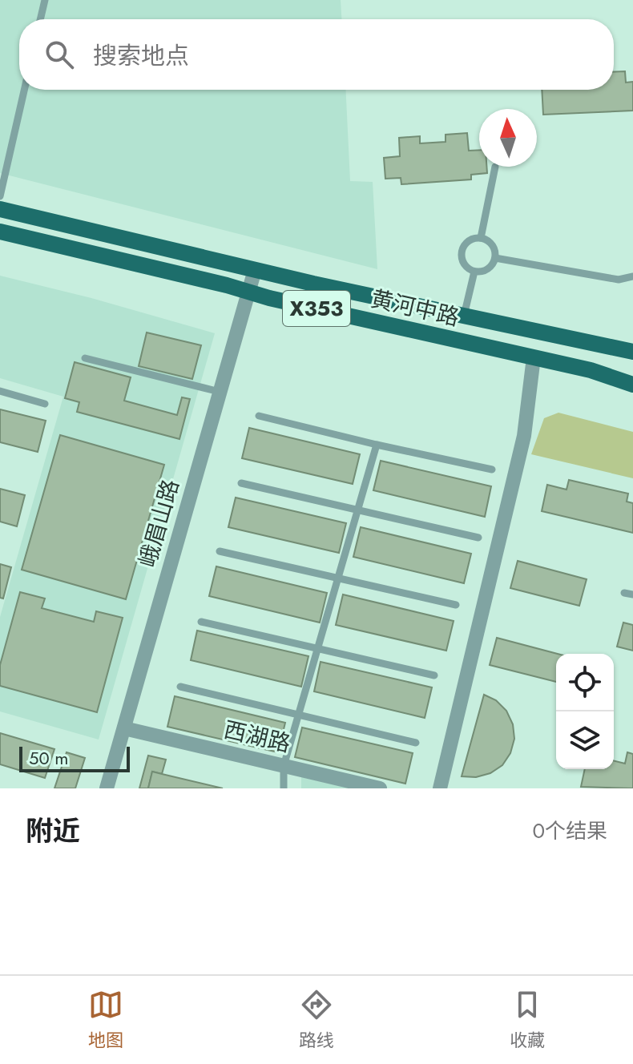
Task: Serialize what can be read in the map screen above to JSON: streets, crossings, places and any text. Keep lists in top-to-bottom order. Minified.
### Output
{"streets":{"main road":["黄河中路","X353"],"street":["峨眉山路","西湖路"]},"crossings":[["黄河中路","峨眉山路"],["峨眉山路","西湖路"]],"scale_bar":"50 m","north":"top","page":{"search":"搜索地点","scale":"50 m","heading":["附近","0个结果"],"nav":["地图","路线","收藏"]}}
